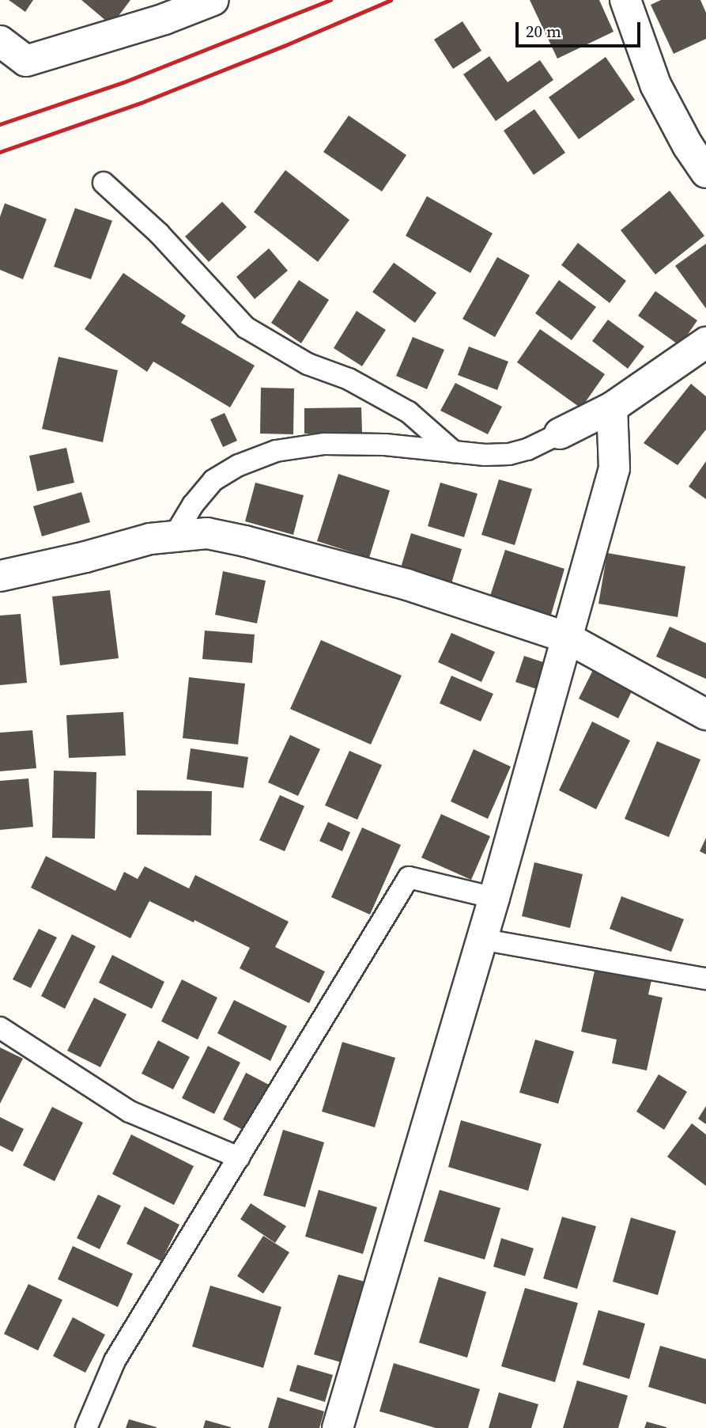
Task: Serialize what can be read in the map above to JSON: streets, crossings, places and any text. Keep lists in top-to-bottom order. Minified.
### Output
{"scale_bar":"20 m"}
